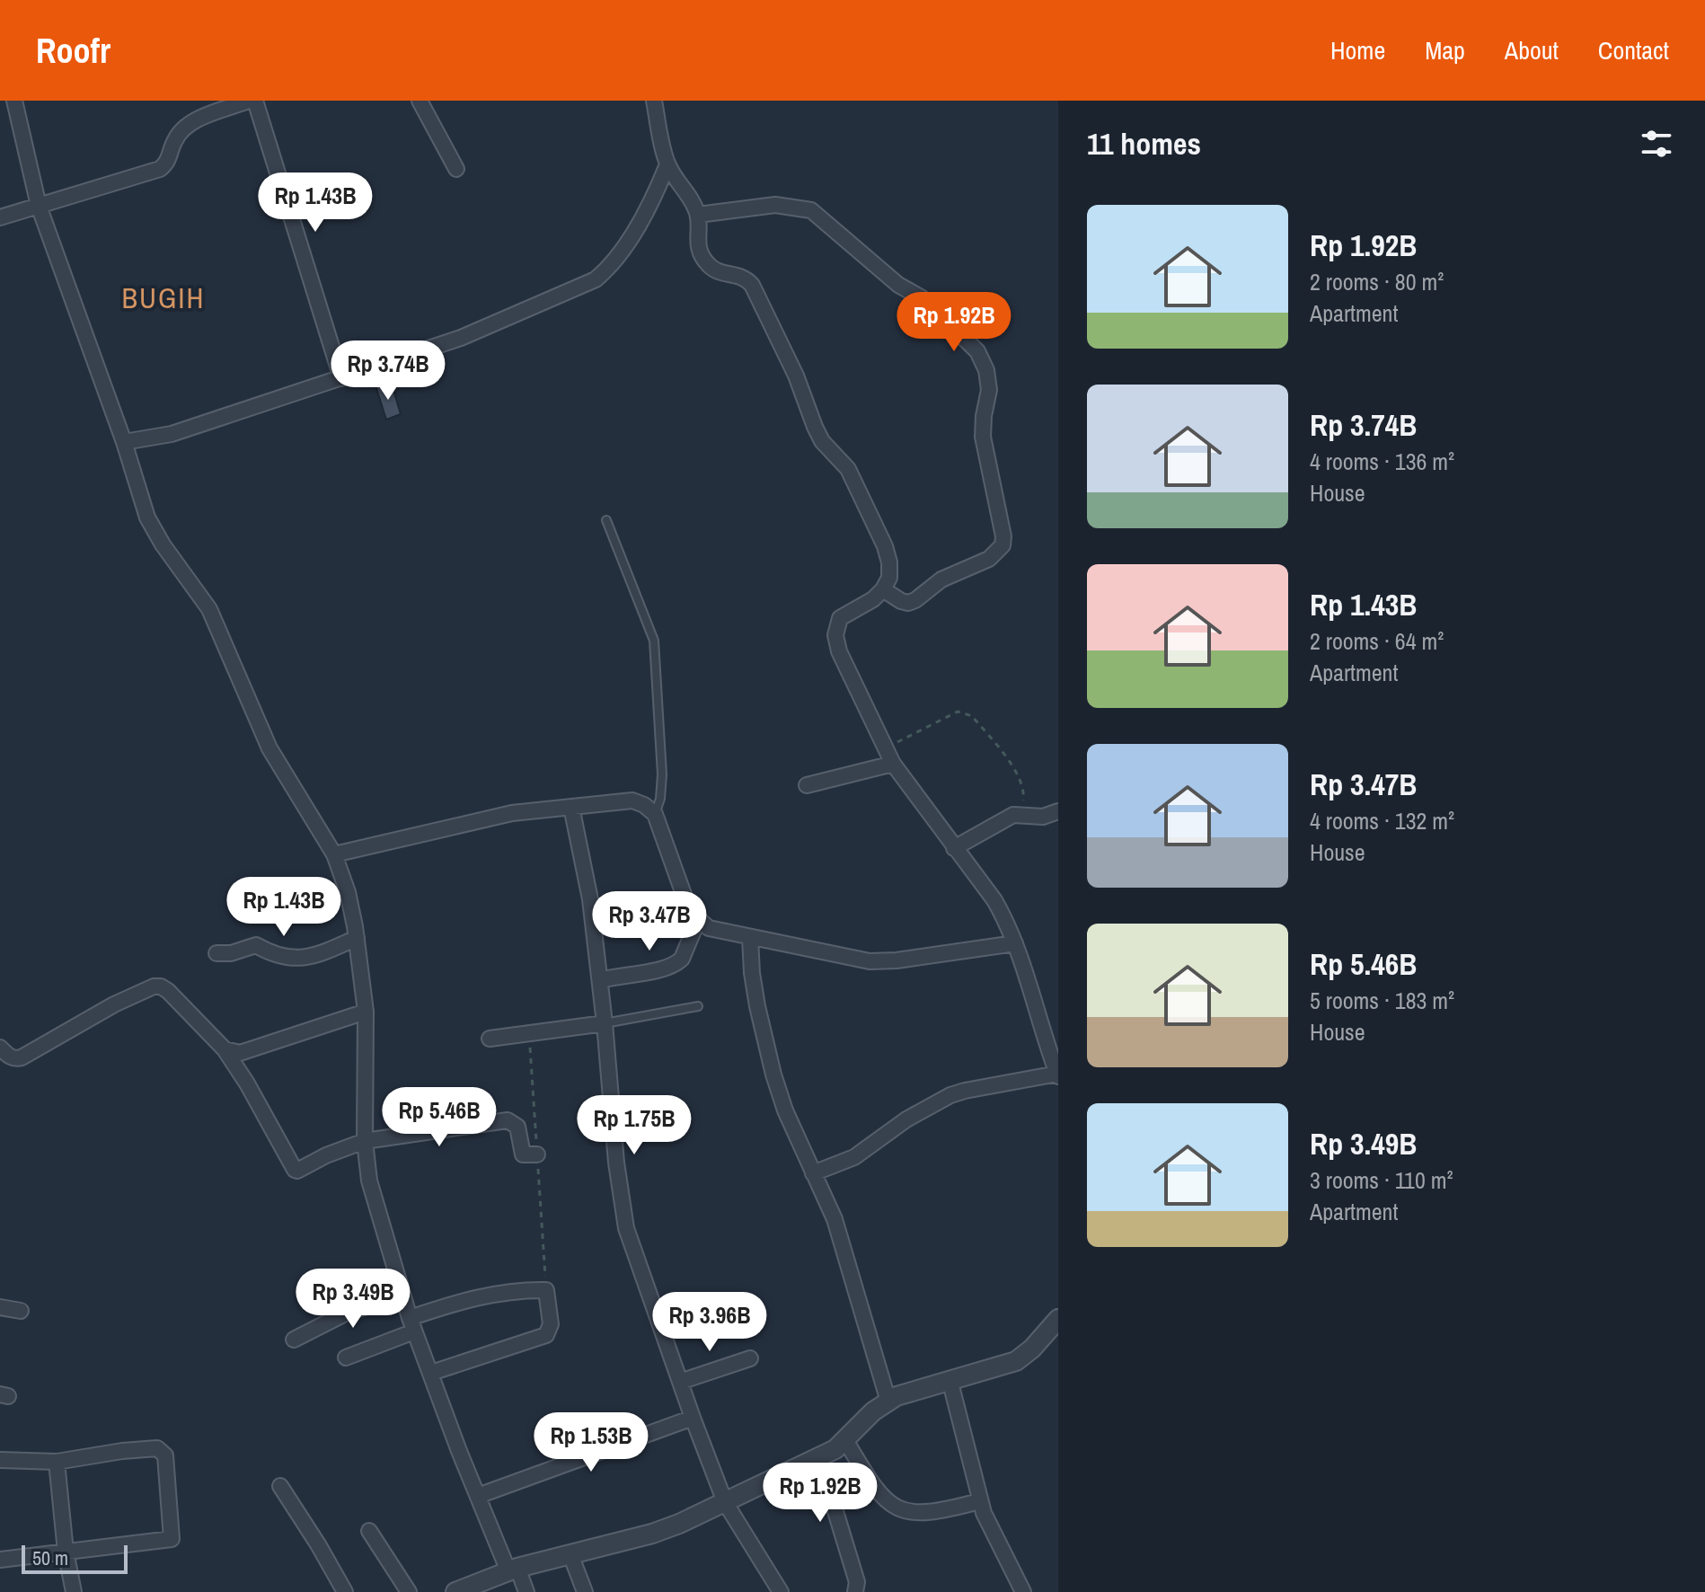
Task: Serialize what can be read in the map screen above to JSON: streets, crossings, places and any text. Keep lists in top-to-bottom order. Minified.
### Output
{"districts":["BUGIH"],"scale_bar":"50 m","page":{"header":"Roofr","nav":["Home","Map","About","Contact"],"heading":"11 homes","price":["Rp 1.43B","Rp 1.92B","Rp 3.74B","Rp 1.43B","Rp 3.47B","Rp 5.46B","Rp 1.75B","Rp 3.49B","Rp 3.96B","Rp 1.53B","Rp 1.92B"],"list":[{"name":"Rp 1.92B","note":"2 rooms · 80 m² · Apartment"},{"name":"Rp 3.74B","note":"4 rooms · 136 m² · House"},{"name":"Rp 1.43B","note":"2 rooms · 64 m² · Apartment"},{"name":"Rp 3.47B","note":"4 rooms · 132 m² · House"},{"name":"Rp 5.46B","note":"5 rooms · 183 m² · House"},{"name":"Rp 3.49B","note":"3 rooms · 110 m² · Apartment"}],"scale":"50 m"}}
